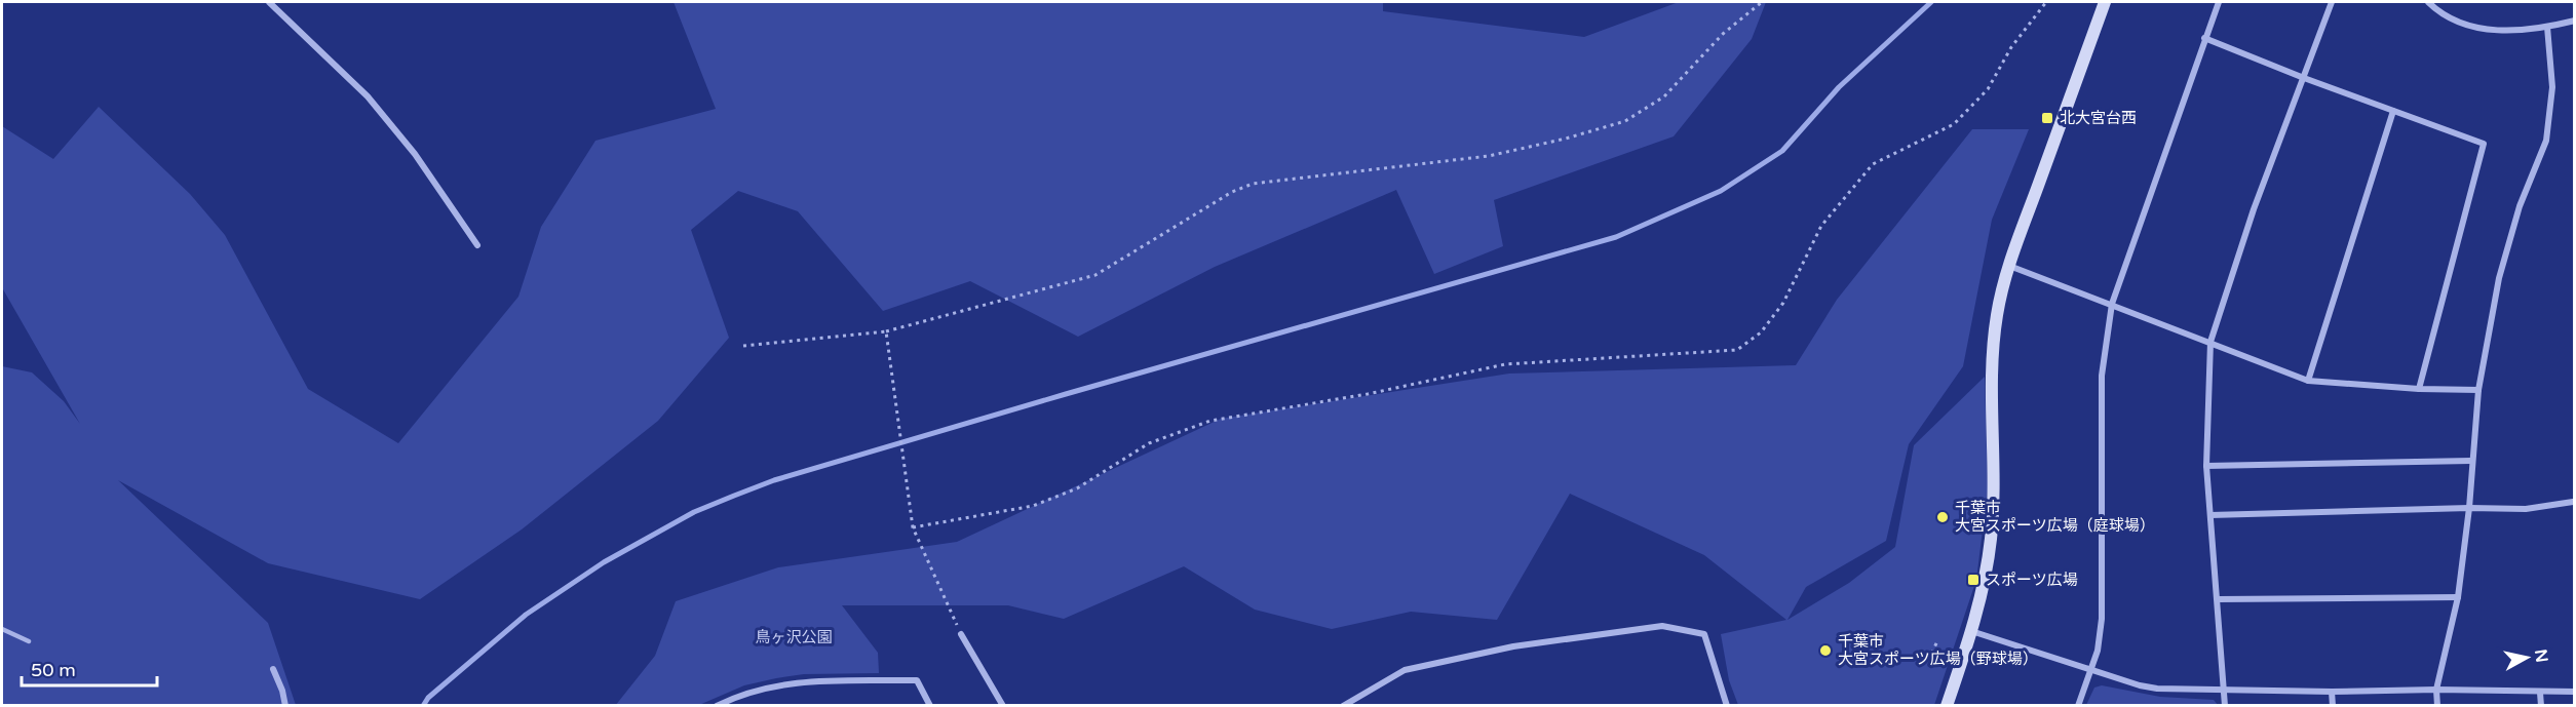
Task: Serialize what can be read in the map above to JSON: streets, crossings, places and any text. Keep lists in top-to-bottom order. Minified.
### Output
{"parks":["鳥ヶ沢公園"],"places":{"transit":["北大宮台西","スポーツ広場"],"other":["千葉市 大宮スポーツ広場（庭球場）","千葉市 大宮スポーツ広場（野球場）"]},"scale_bar":"50 m","north":"right"}
